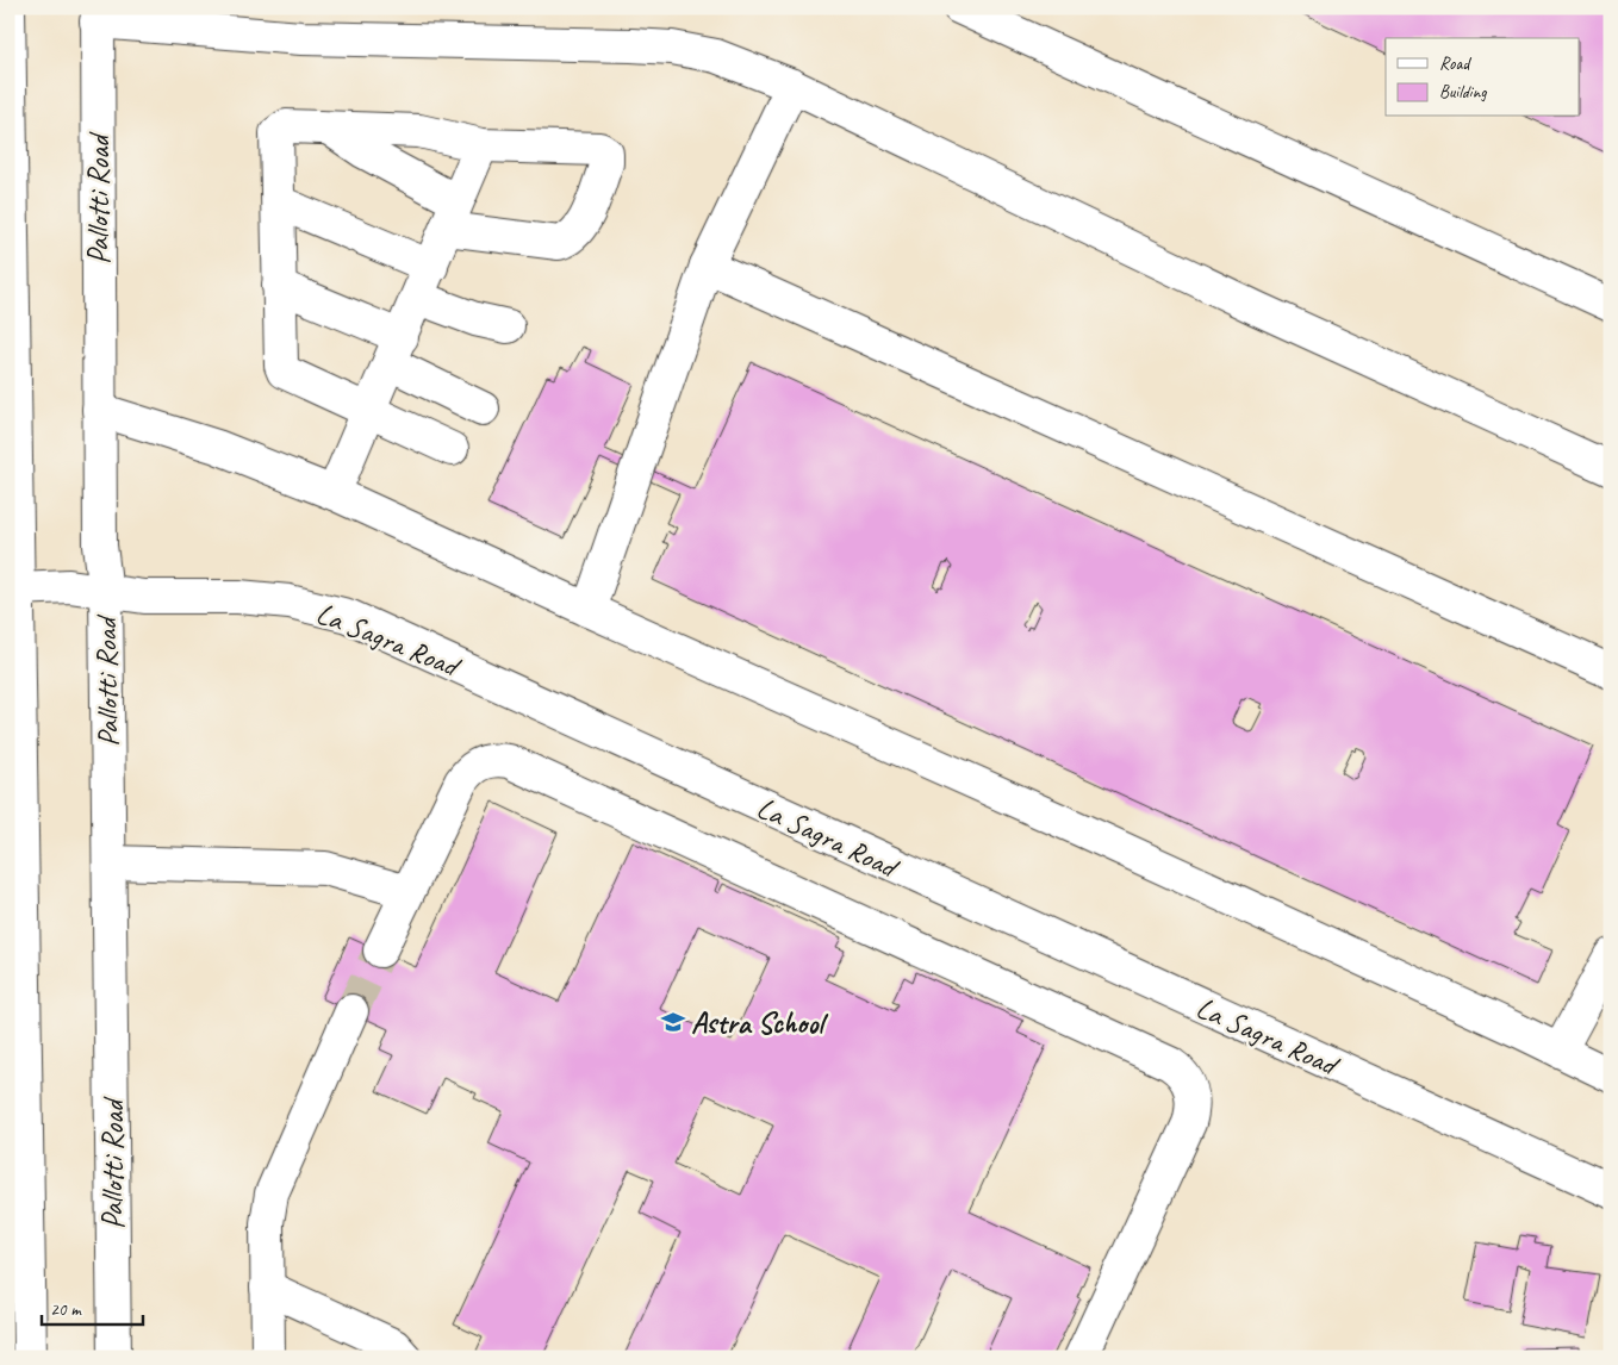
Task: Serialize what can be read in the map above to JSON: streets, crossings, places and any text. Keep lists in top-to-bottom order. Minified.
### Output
{"streets":{"street":["Pallotti Road","La Sagra Road"]},"crossings":[["Pallotti Road","La Sagra Road"]],"places":{"school or university":["Astra School"]},"legend":["Road","Building"],"scale_bar":"20 m"}
